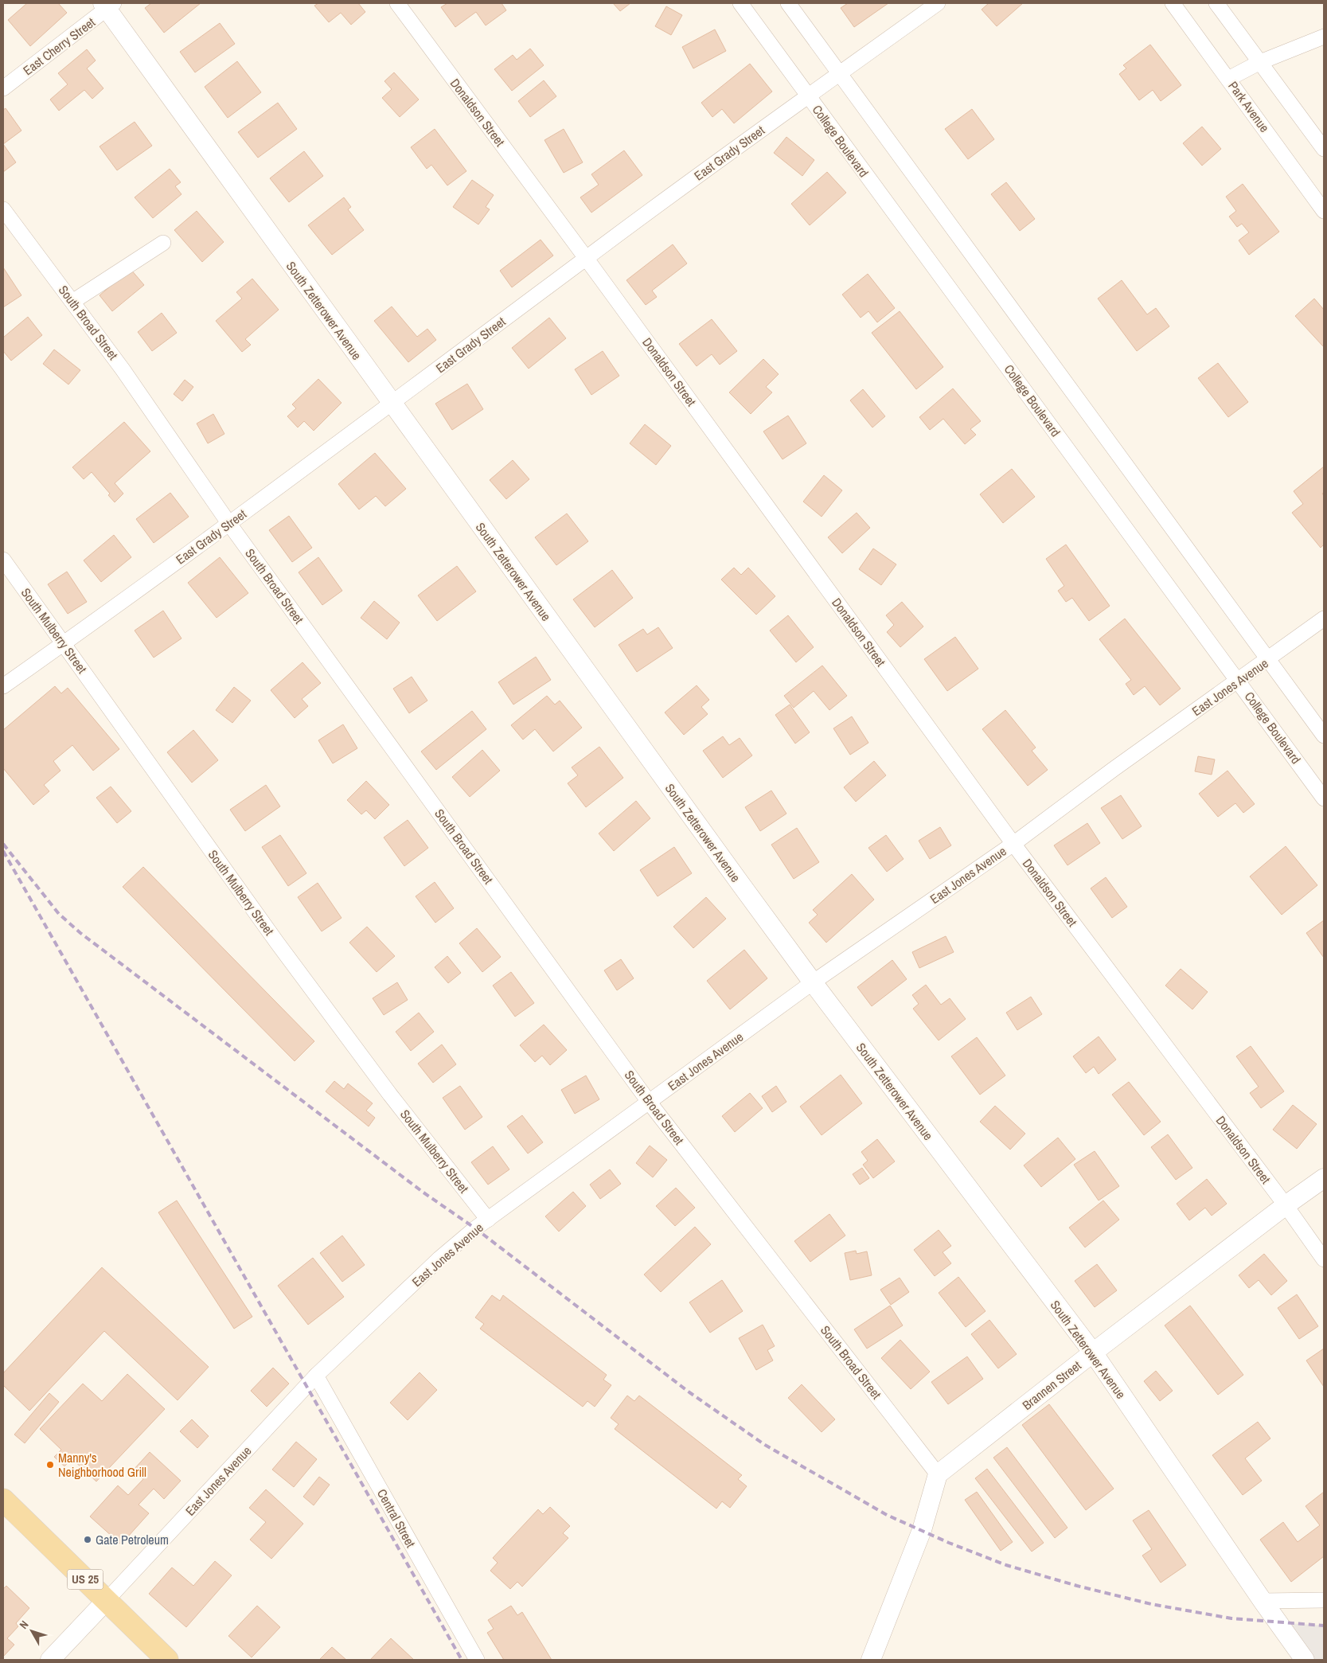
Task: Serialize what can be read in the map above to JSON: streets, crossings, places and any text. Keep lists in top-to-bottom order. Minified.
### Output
{"streets":{"main road":["US 25"],"street":["East Cherry Street","Park Avenue","Donaldson Street","College Boulevard","East Grady Street","South Zetterower Avenue","South Broad Street","South Mulberry Street","East Jones Avenue","Brannen Street","Central Street"]},"crossings":[["East Cherry Street","South Zetterower Avenue"],["Donaldson Street","East Grady Street"],["Donaldson Street","East Jones Avenue"],["Donaldson Street","Brannen Street"],["College Boulevard","East Grady Street"],["College Boulevard","East Jones Avenue"],["East Grady Street","South Zetterower Avenue"],["East Grady Street","South Broad Street"],["East Grady Street","South Mulberry Street"],["South Zetterower Avenue","East Jones Avenue"],["South Zetterower Avenue","Brannen Street"],["South Broad Street","East Jones Avenue"],["South Broad Street","Brannen Street"],["South Mulberry Street","East Jones Avenue"],["East Jones Avenue","Central Street"],["East Jones Avenue","US 25"]],"places":["Manny's Neighborhood Grill","Gate Petroleum"],"north":"top left"}
